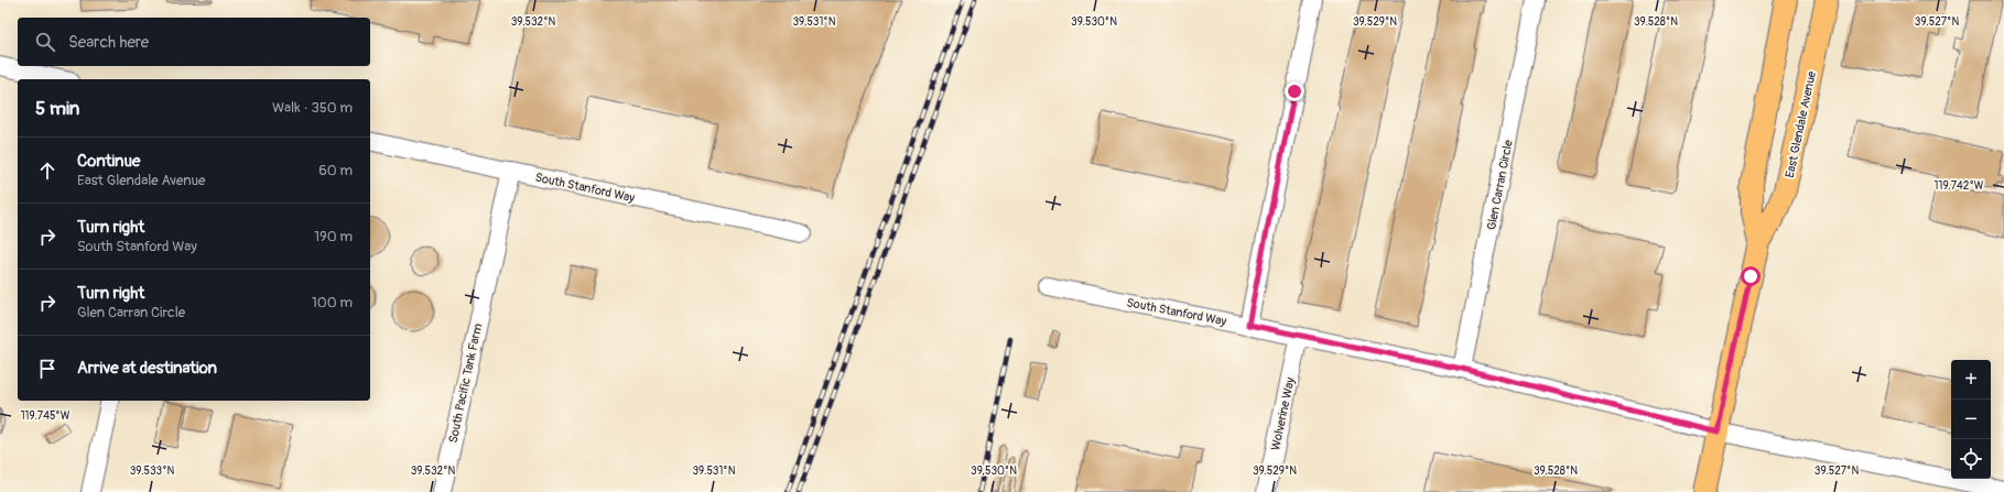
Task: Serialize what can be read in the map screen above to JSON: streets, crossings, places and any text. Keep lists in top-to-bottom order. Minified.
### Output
{"streets":{"main road":["East Glendale Avenue"],"street":["Glen Carran Circle","South Stanford Way","South Pacific Tank Farm","Wolverine Way"]},"crossings":[["East Glendale Avenue","South Stanford Way"],["Glen Carran Circle","South Stanford Way"],["South Stanford Way","South Pacific Tank Farm"],["South Stanford Way","Wolverine Way"]],"page":{"search":"Search here","heading":["5 min","Walk · 350 m"],"list":[["Continue","East Glendale Avenue","60 m"],["Turn right","South Stanford Way","190 m"],["Turn right","Glen Carran Circle","100 m"],"Arrive at destination"],"map_buttons":["+","−"]},"coordinates":["39.532°N","39.531°N","39.530°N","39.529°N","39.528°N","39.527°N","119.742°W","119.745°W","39.533°N"]}
